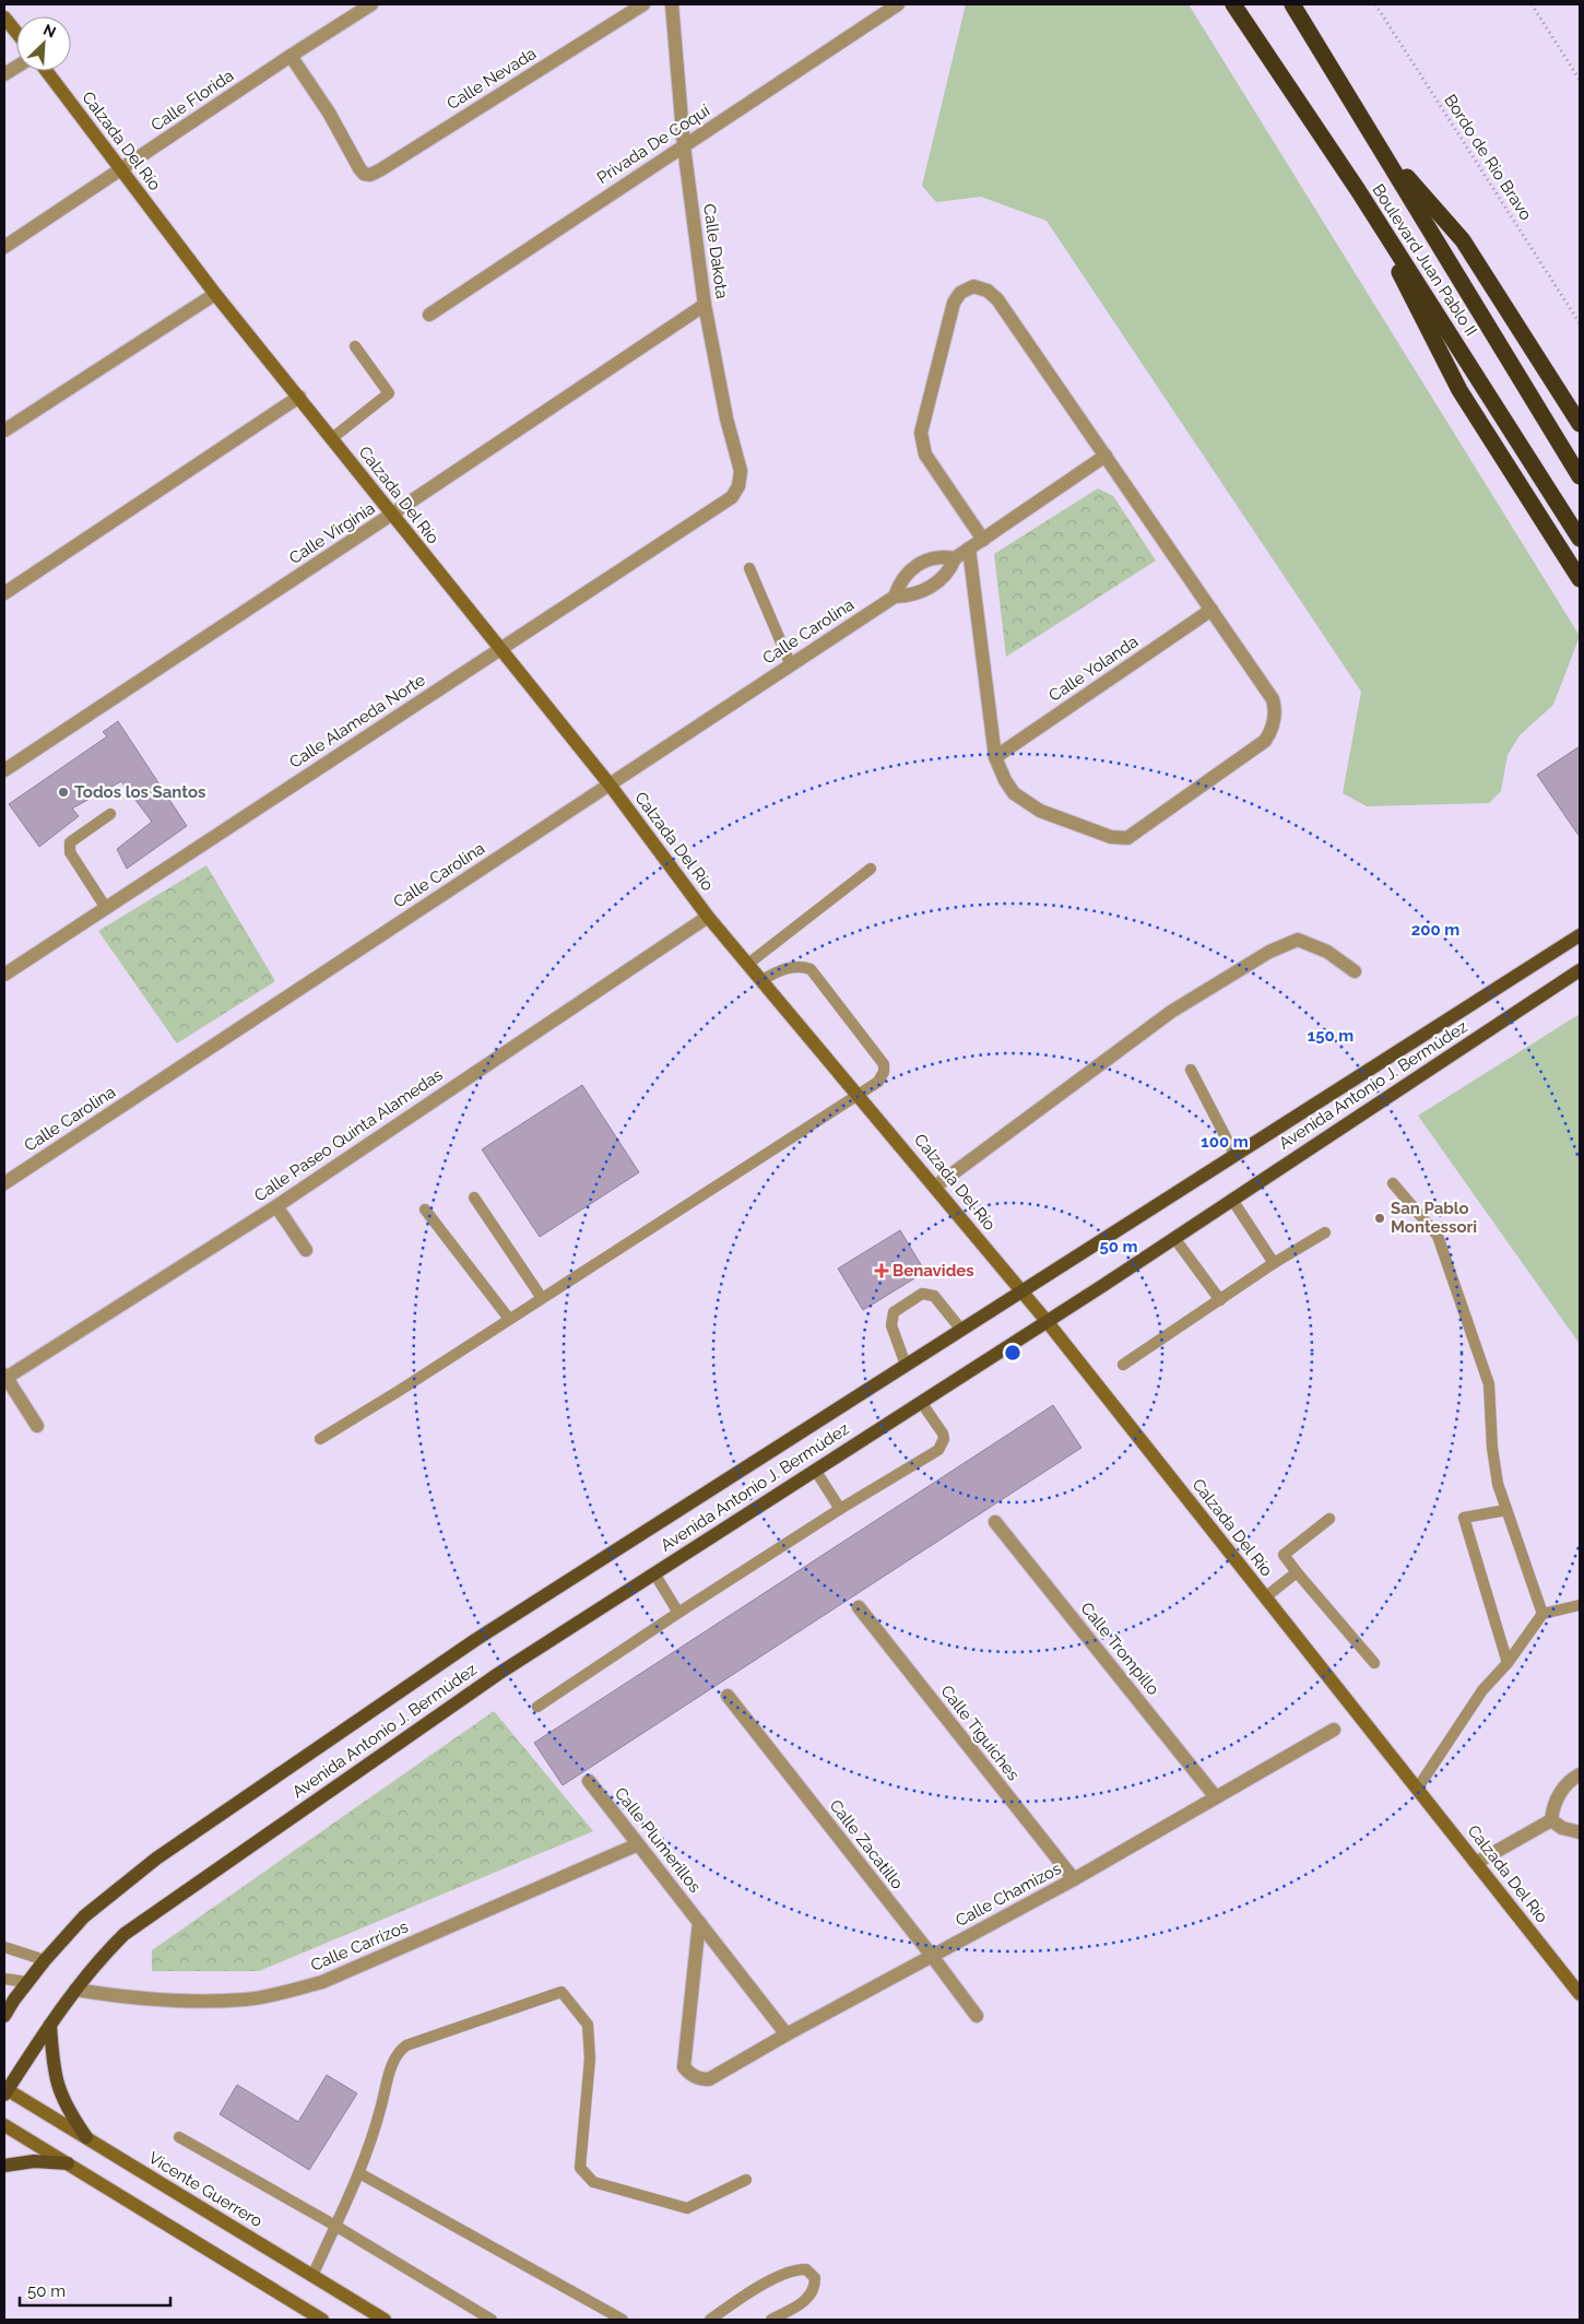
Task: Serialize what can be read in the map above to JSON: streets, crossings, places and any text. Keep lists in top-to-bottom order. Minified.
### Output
{"streets":{"highway":["Boulevard Juan Pablo II"],"main road":["Avenida Antonio J. Bermúdez"],"street":["Calle Nevada","Calle Florida","Calzada Del Río","Privada De Coquí","Calle Dakota","Calle Virginia","Calle Carolina","Calle Yolanda","Calle Alameda Norte","Calle Paseo Quinta Alamedas","Calle Trompillo","Calle Tiguiches","Calle Plumerillos","Calle Zacatillo","Calle Chamizos","Calle Carrizos","Vicente Guerrero"],"path":["Bordo de Rio Bravo"]},"crossings":[["Calle Nevada","Calle Florida"],["Calle Florida","Calzada Del Río"],["Calzada Del Río","Calle Virginia"],["Calzada Del Río","Calle Carolina"],["Calzada Del Río","Calle Alameda Norte"],["Calzada Del Río","Avenida Antonio J. Bermúdez"],["Calzada Del Río","Calle Paseo Quinta Alamedas"],["Privada De Coquí","Calle Dakota"],["Calle Dakota","Calle Virginia"],["Calle Dakota","Calle Alameda Norte"],["Avenida Antonio J. Bermúdez","Calle Carrizos"],["Avenida Antonio J. Bermúdez","Vicente Guerrero"],["Calle Trompillo","Calle Chamizos"],["Calle Tiguiches","Calle Chamizos"],["Calle Plumerillos","Calle Chamizos"],["Calle Plumerillos","Calle Carrizos"],["Calle Zacatillo","Calle Chamizos"]],"places":{"other":["Todos los Santos","San Pablo Montessori"],"health":["Benavides"]},"scale_bar":"50 m","north":"top right","rings":["200 m","150 m","100 m","50 m"]}
